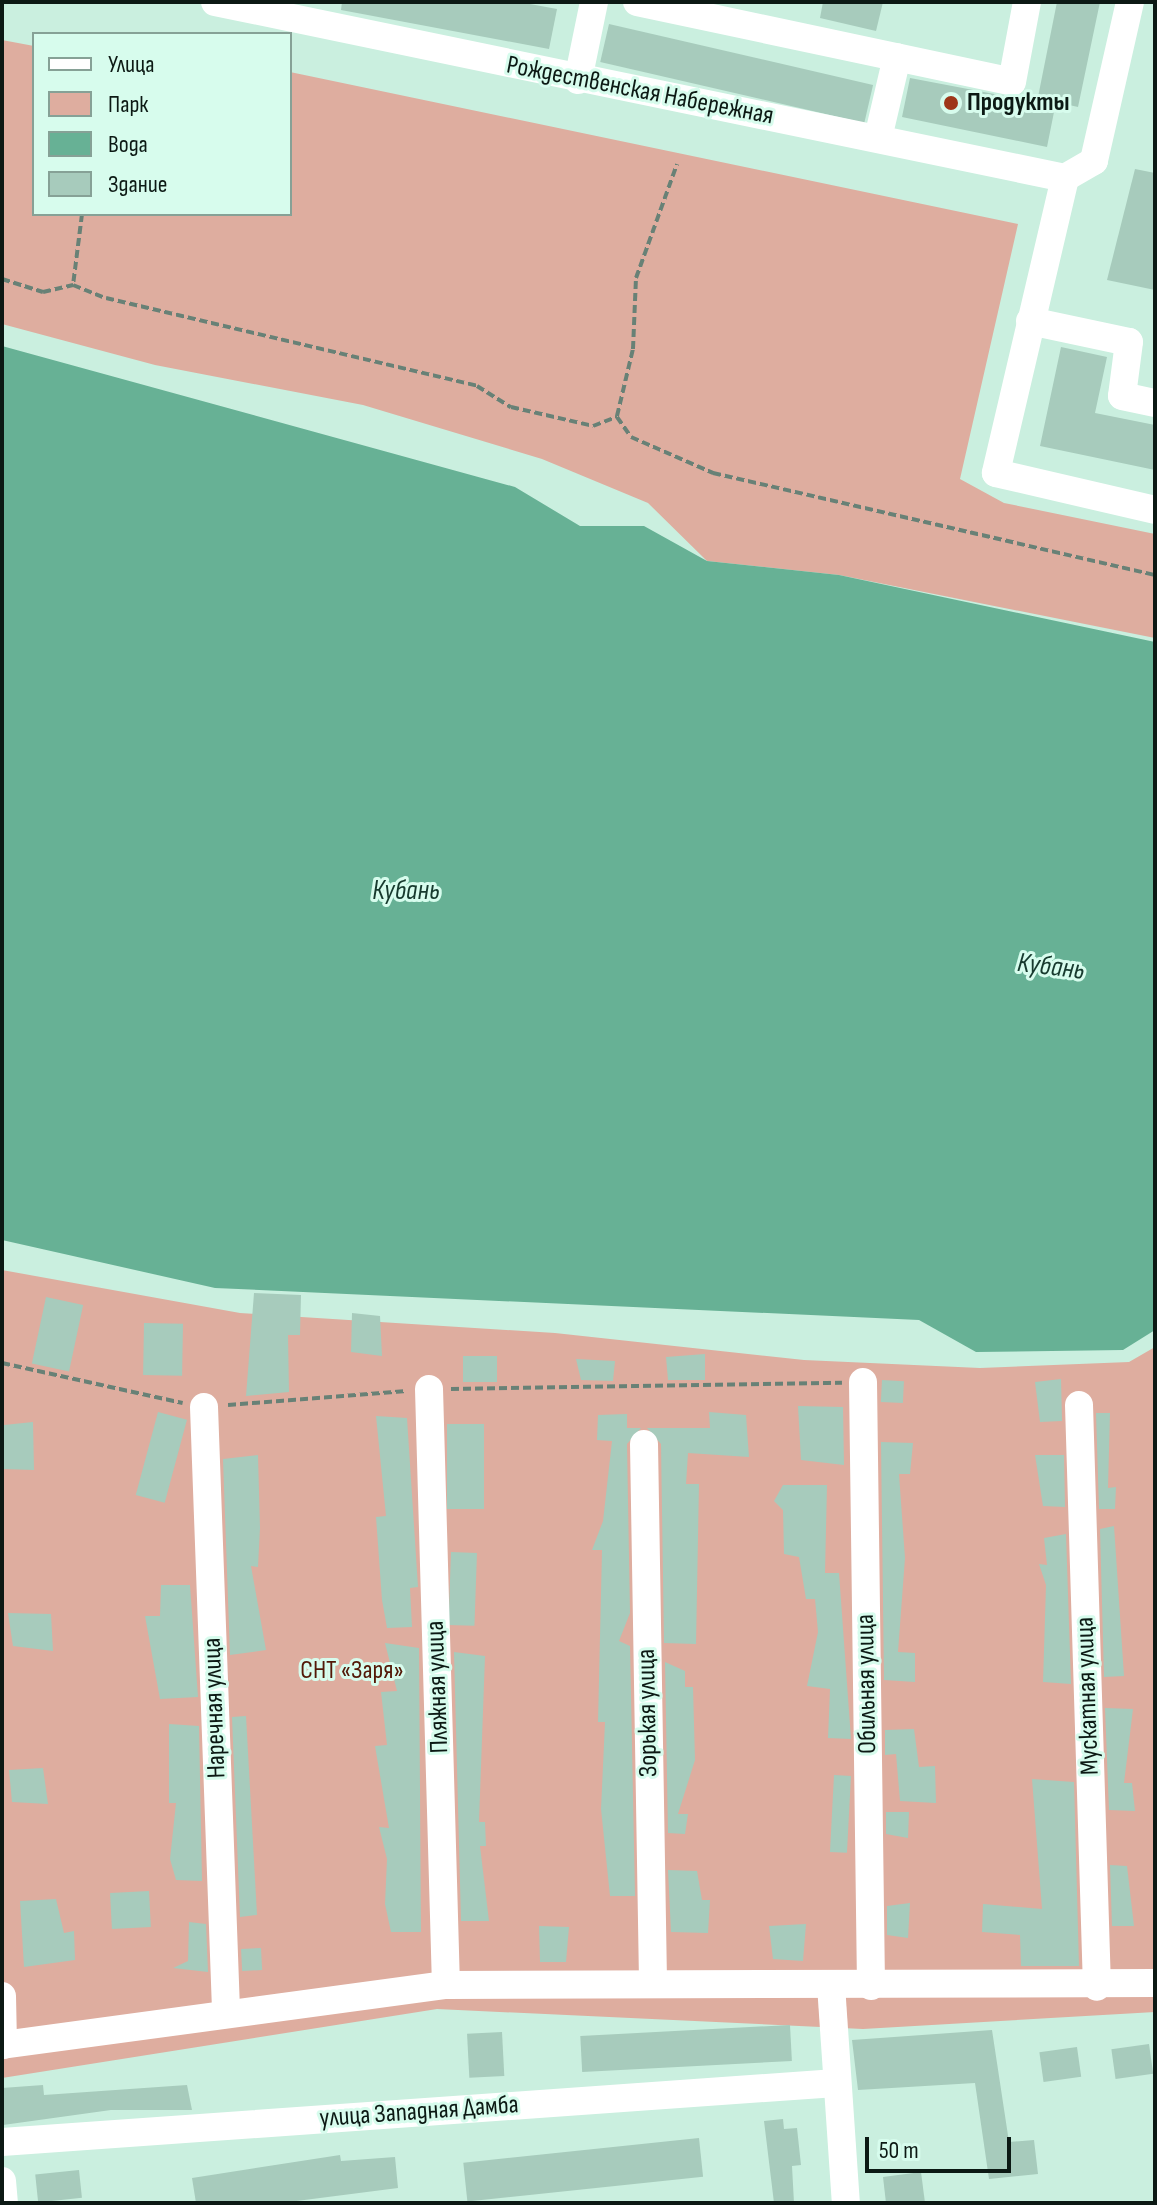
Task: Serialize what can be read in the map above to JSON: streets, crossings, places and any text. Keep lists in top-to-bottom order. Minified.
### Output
{"streets":{"street":["Рождественская Набережная","Обильная улица","Пляжная улица","Мускатная улица","Наречная улица","Зорькая улица","улица Западная Дамба"]},"water":["Кубань"],"parks":["СНТ «Заря»"],"places":["Продукты"],"legend":["Улица","Парк","Вода","Здание"],"scale_bar":"50 m"}
